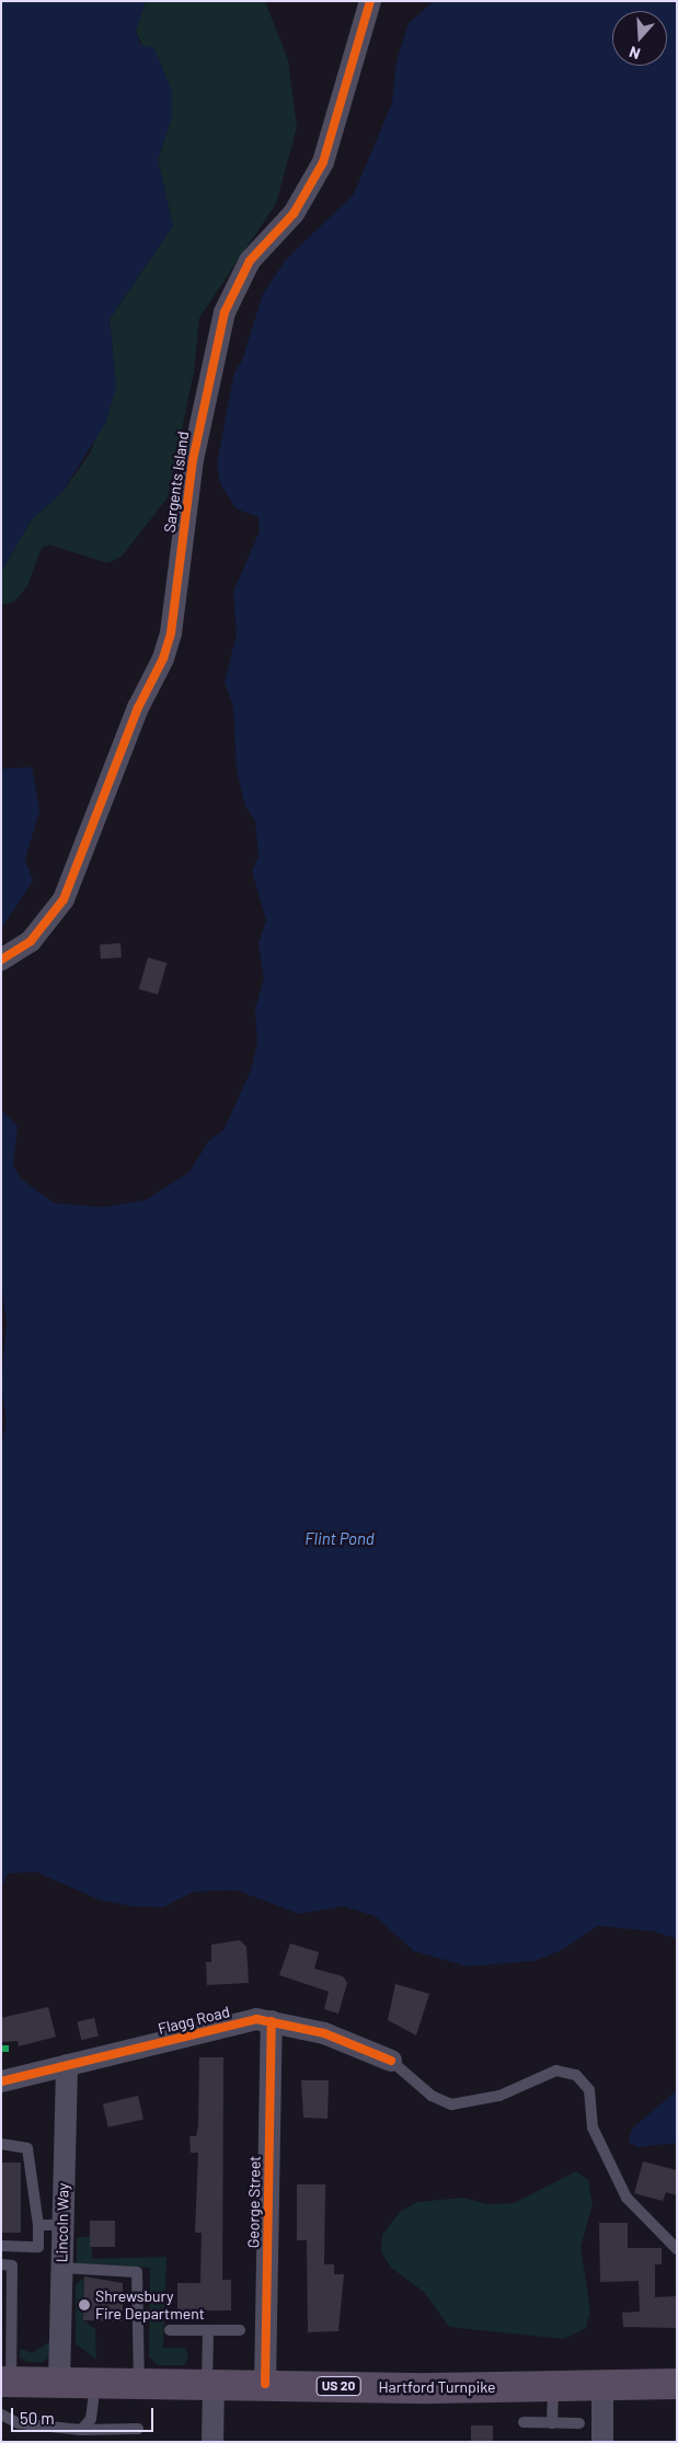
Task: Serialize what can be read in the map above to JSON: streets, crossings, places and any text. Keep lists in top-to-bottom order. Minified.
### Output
{"streets":{"main road":["US 20","Hartford Turnpike"],"street":["Sargents Island","Flagg Road","George Street","Lincoln Way"]},"crossings":[["Flagg Road","George Street"],["Flagg Road","Lincoln Way"],["George Street","Hartford Turnpike"],["Lincoln Way","Hartford Turnpike"]],"water":["Flint Pond"],"places":["Shrewsbury Fire Department"],"scale_bar":"50 m","north":"bottom"}
